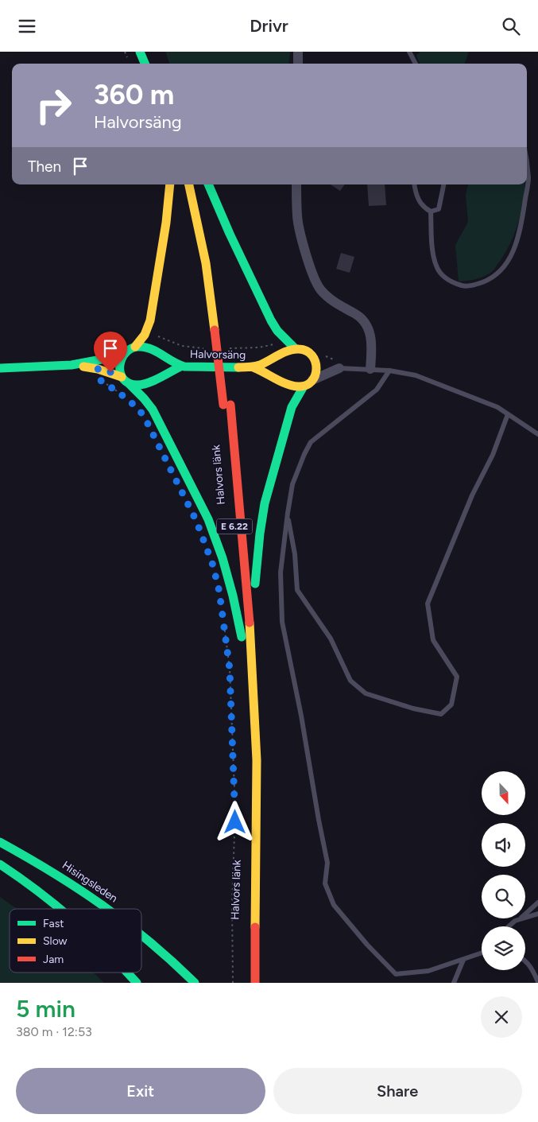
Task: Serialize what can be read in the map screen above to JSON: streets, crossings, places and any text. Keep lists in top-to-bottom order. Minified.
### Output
{"streets":{"main road":["Halvorsäng","Halvors länk","E 6.22","Hisingsleden"]},"crossings":[["Halvorsäng","E 6.22"],["Halvors länk","E 6.22"]],"legend":["Fast","Slow","Jam"],"north":"bottom","page":{"header":"Drivr","turn":["360 m","Halvorsäng"],"then":"Then","heading":["5 min","380 m · 12:53"],"buttons":["Exit","Share"]}}
